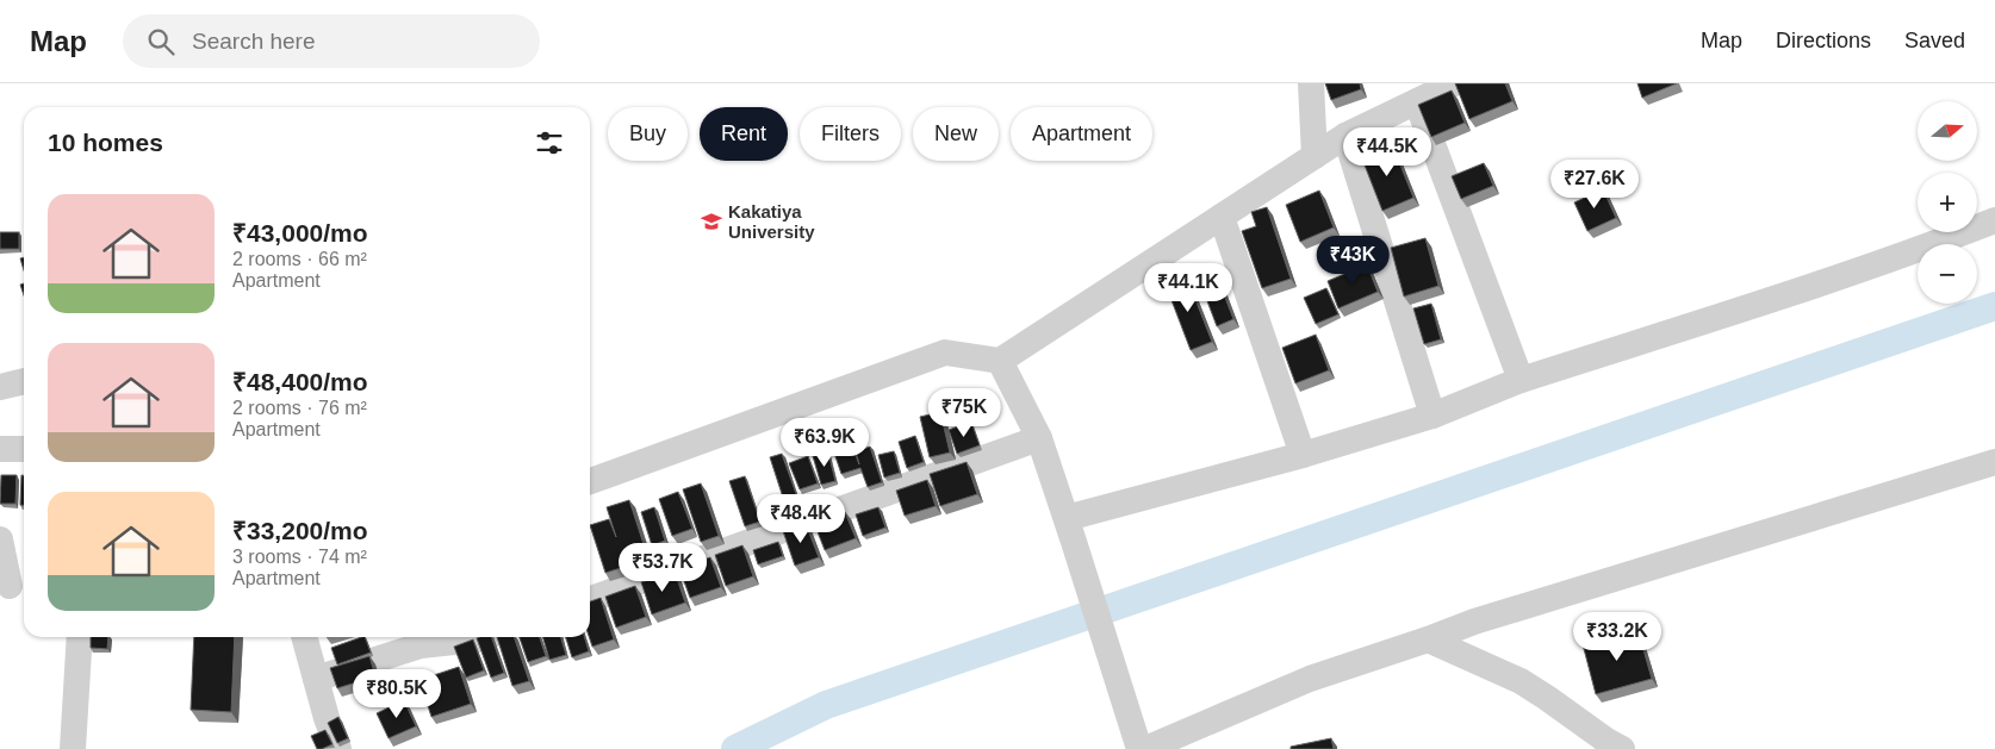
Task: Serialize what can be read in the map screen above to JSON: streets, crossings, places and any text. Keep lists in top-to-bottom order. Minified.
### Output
{"places":{"school or university":["Kakatiya University"]},"north":"right","page":{"header":"Map","search":"Search here","nav":["Map","Directions","Saved"],"map_buttons":["+","−"],"chip":["Buy","Rent","Filters","New","Apartment"],"heading":"10 homes","price":["₹44.5K","₹27.6K","₹43K","₹44.1K","₹75K","₹63.9K","₹48.4K","₹53.7K","₹33.2K","₹80.5K"],"list":[{"name":"₹43,000/mo","note":"2 rooms · 66 m² · Apartment"},{"name":"₹48,400/mo","note":"2 rooms · 76 m² · Apartment"},{"name":"₹33,200/mo","note":"3 rooms · 74 m² · Apartment"}]}}
